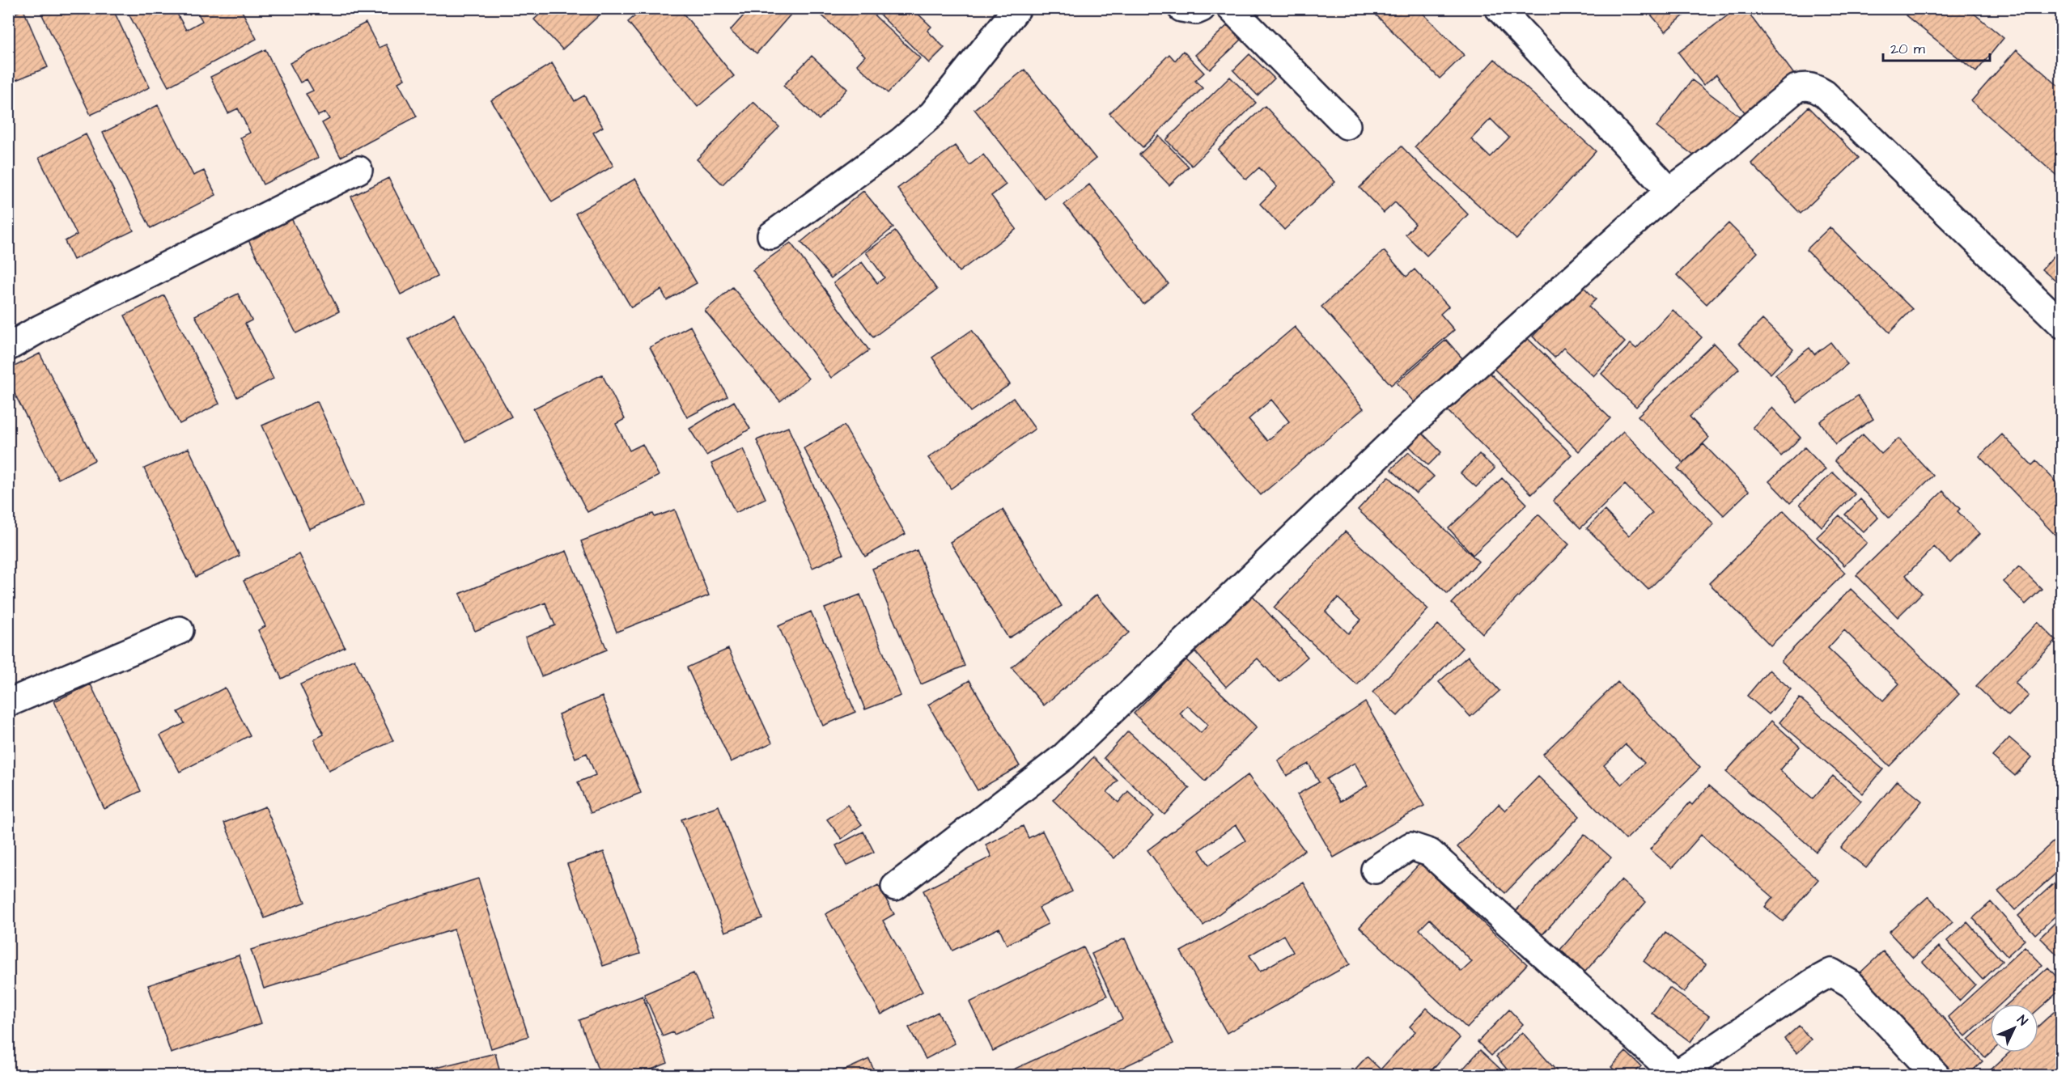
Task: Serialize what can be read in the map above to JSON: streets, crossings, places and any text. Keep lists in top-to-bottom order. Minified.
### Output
{"scale_bar":"20 m","north":"top right"}
